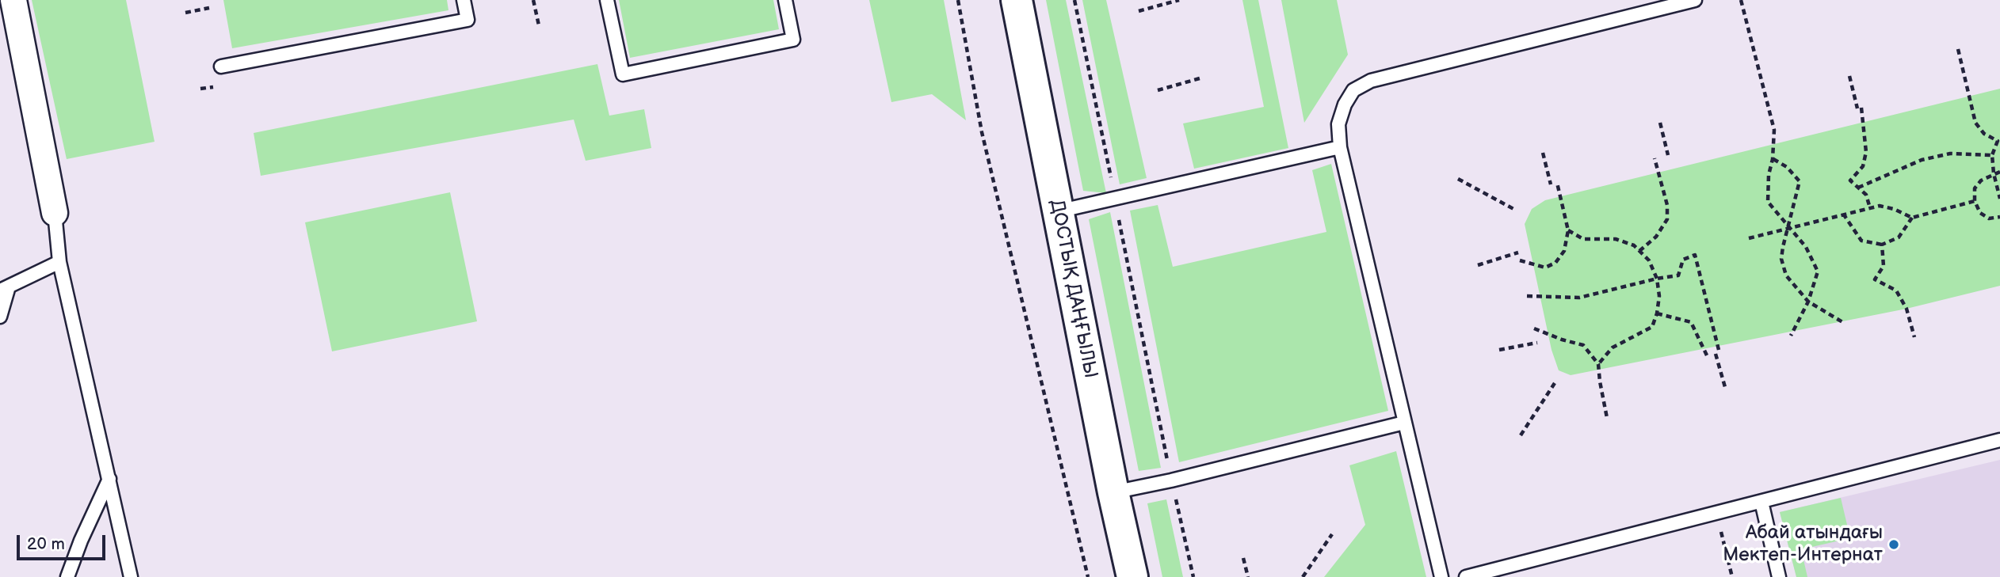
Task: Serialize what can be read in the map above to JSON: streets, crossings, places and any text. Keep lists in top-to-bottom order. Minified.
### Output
{"streets":{"main road":["ДОСТЫҚ ДАҢҒЫЛЫ"]},"places":["Абай атындағы Мектеп-Интернат"],"scale_bar":"20 m"}
